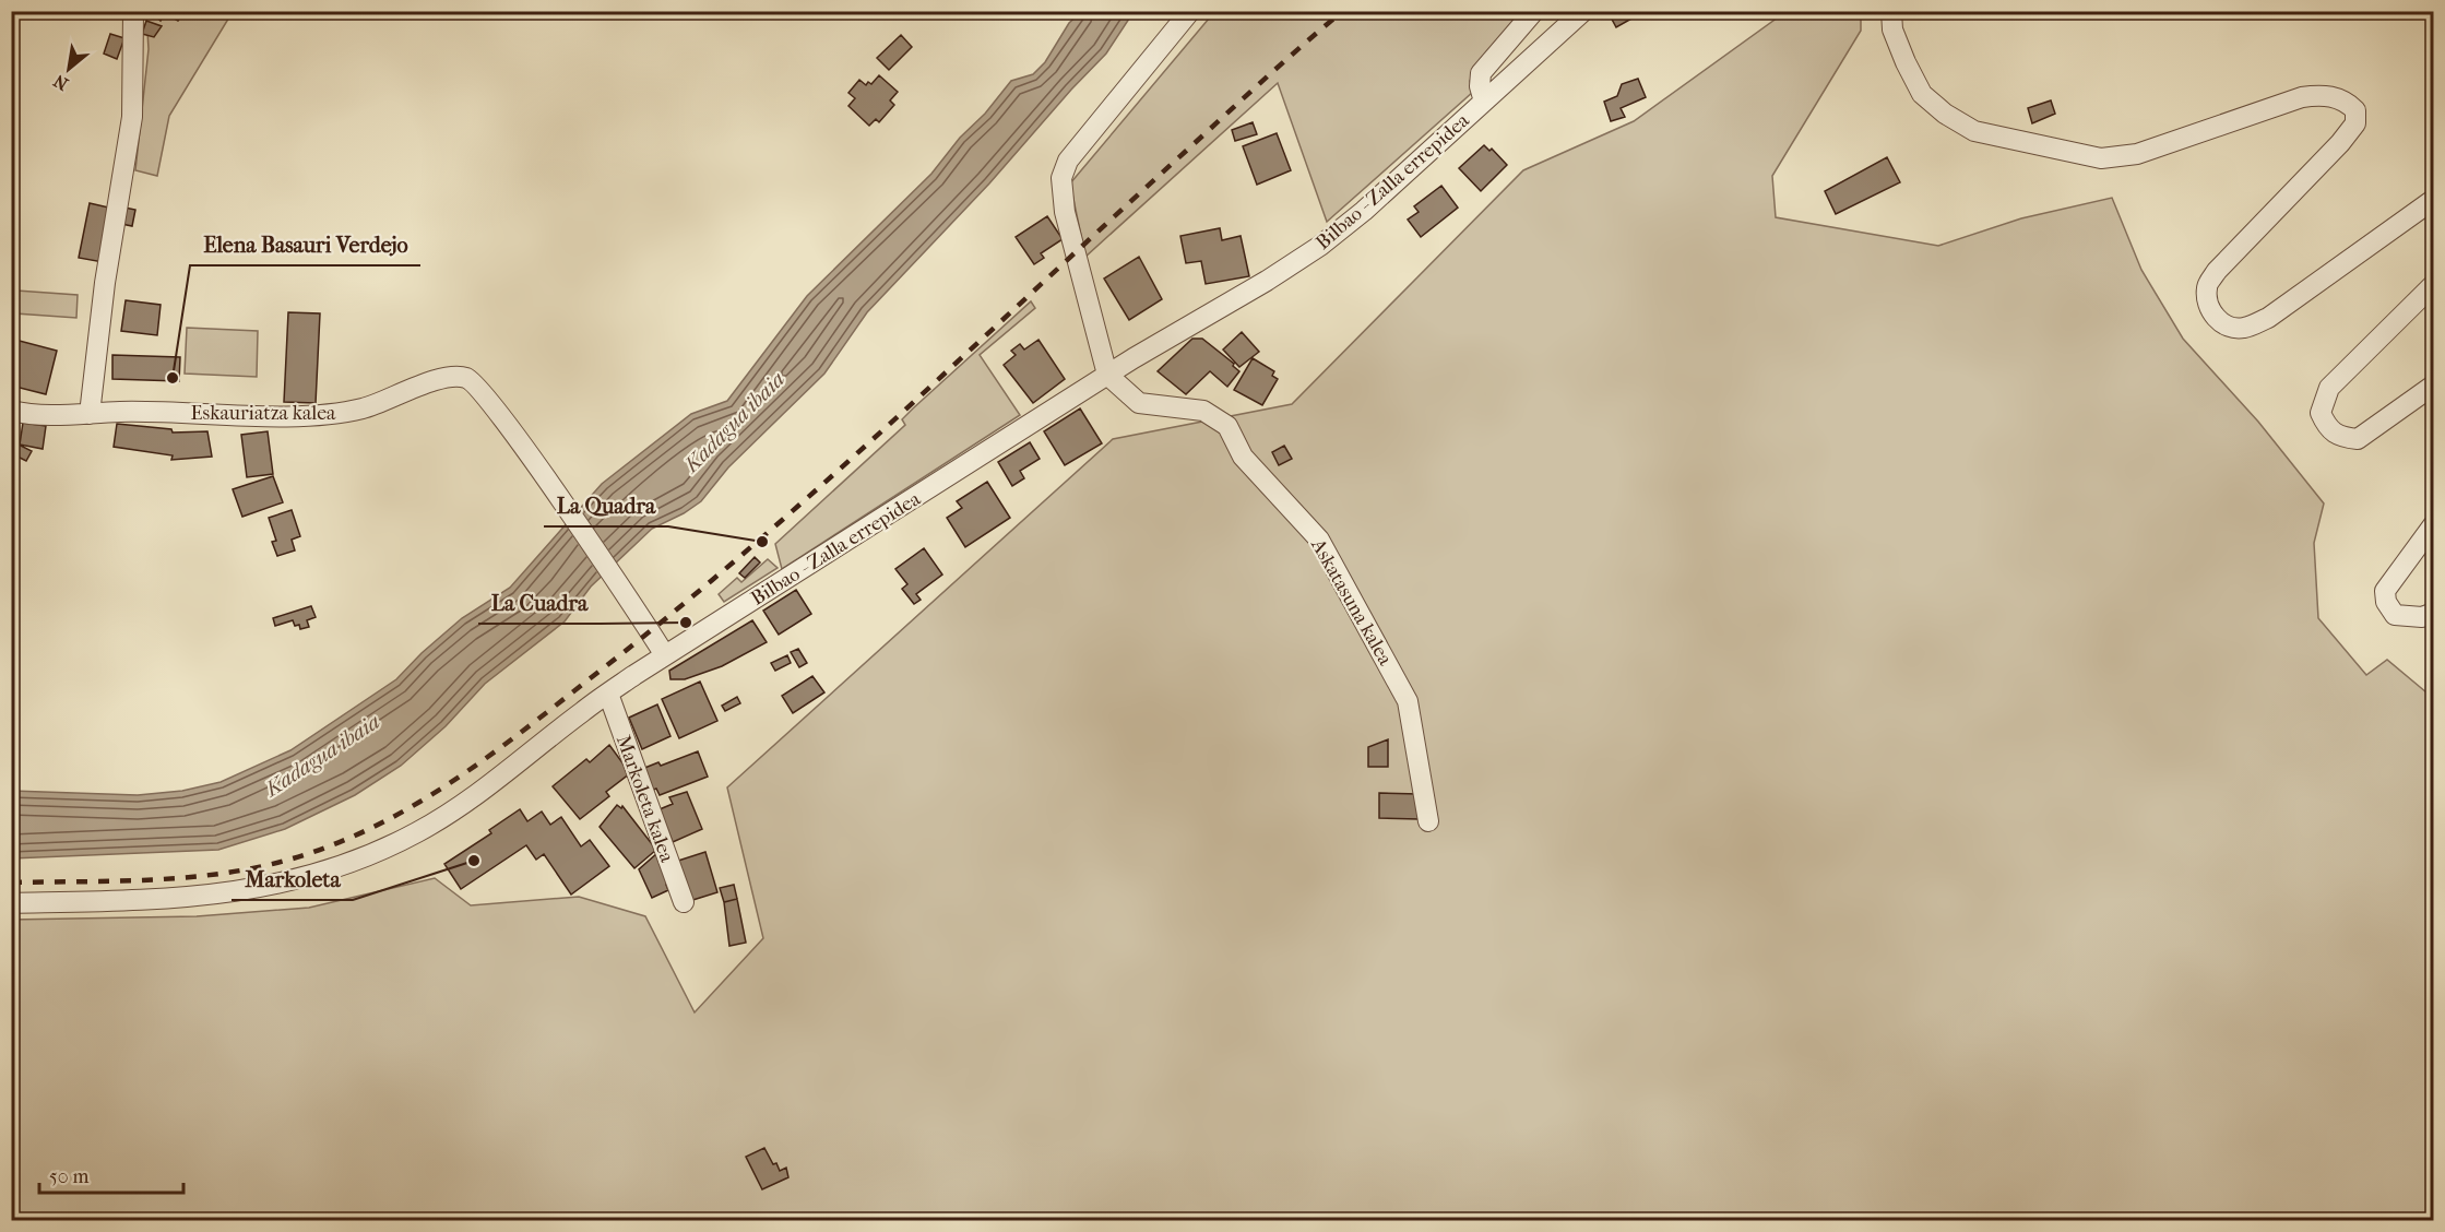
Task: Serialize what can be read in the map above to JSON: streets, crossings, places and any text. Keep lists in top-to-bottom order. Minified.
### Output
{"streets":{"street":["Bilbao - Zalla errepidea","Eskauriatza kalea","Askatasuna kalea","Markoleta kalea"]},"crossings":[["Bilbao - Zalla errepidea","Eskauriatza kalea"],["Bilbao - Zalla errepidea","Askatasuna kalea"],["Bilbao - Zalla errepidea","Markoleta kalea"]],"water":["Kadagua ibaia"],"places":["Elena Basauri Verdejo","La Quadra","La Cuadra","Markoleta"],"scale_bar":"50 m","north":"bottom left"}
